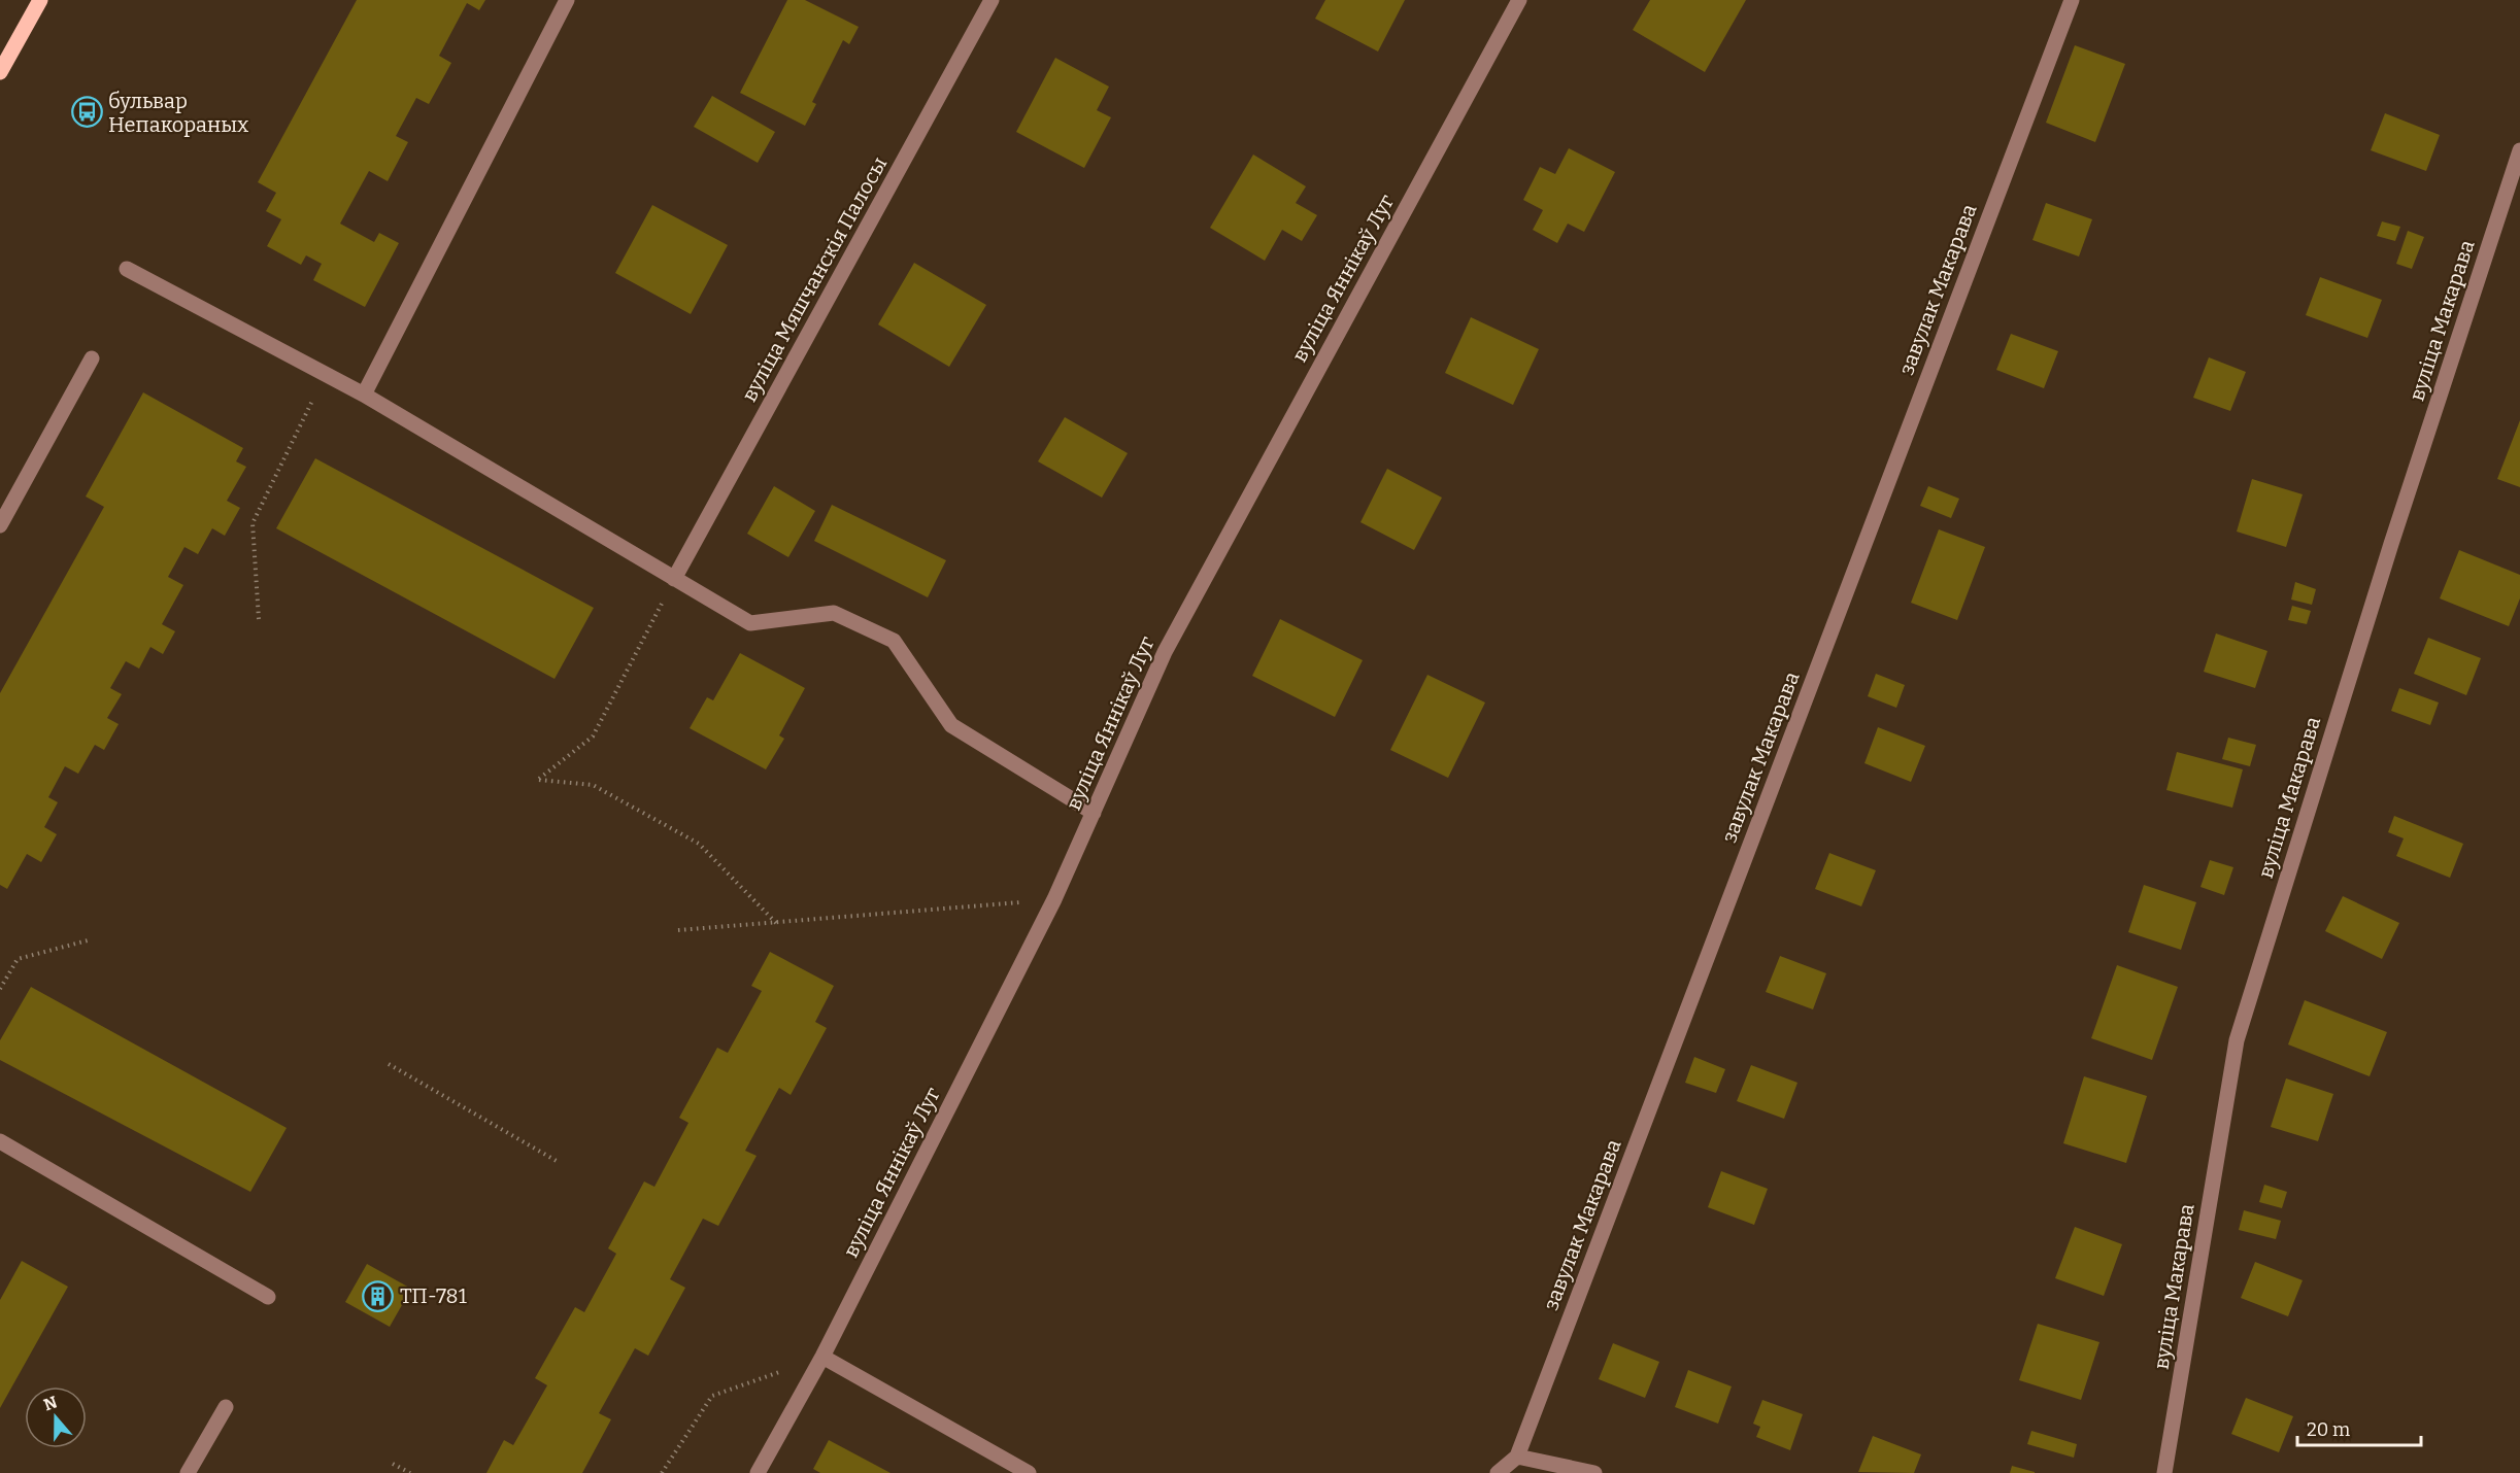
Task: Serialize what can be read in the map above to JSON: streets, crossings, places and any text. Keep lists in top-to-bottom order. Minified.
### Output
{"streets":{"street":["вуліца Яннікаў Луг","вуліца Мяшчанскія Палосы","завулак Макарава","вуліца Макарава"]},"places":{"bus stop":["бульвар Непакораных"],"building":["ТП-781"]},"scale_bar":"20 m","north":"top"}
